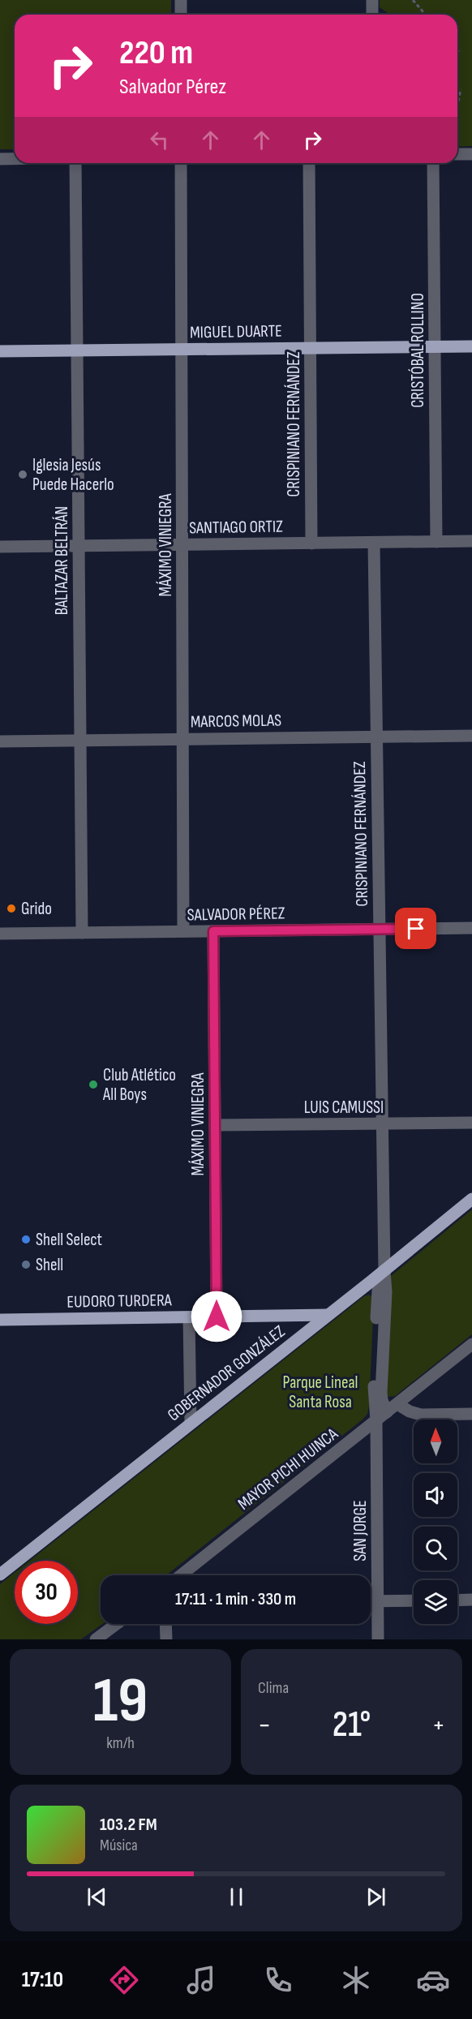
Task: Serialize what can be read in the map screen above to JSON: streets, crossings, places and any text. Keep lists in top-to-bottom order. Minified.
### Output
{"streets":{"main road":["MIGUEL DUARTE","EUDORO TURDERA","GOBERNADOR GONZÁLEZ"],"street":["CRISTÓBAL ROLLINO","CRISPINIANO FERNÁNDEZ","SANTIAGO ORTIZ","MÁXIMO VINIEGRA","BALTAZAR BELTRÁN","MARCOS MOLAS","SALVADOR PÉREZ","LUIS CAMUSSI","MAYOR PICHI HUINCA","SAN JORGE"]},"crossings":[["MIGUEL DUARTE","CRISTÓBAL ROLLINO"],["MIGUEL DUARTE","CRISPINIANO FERNÁNDEZ"],["MIGUEL DUARTE","MÁXIMO VINIEGRA"],["MIGUEL DUARTE","BALTAZAR BELTRÁN"],["CRISTÓBAL ROLLINO","SANTIAGO ORTIZ"],["CRISPINIANO FERNÁNDEZ","SANTIAGO ORTIZ"],["CRISPINIANO FERNÁNDEZ","MARCOS MOLAS"],["CRISPINIANO FERNÁNDEZ","SALVADOR PÉREZ"],["CRISPINIANO FERNÁNDEZ","LUIS CAMUSSI"],["CRISPINIANO FERNÁNDEZ","GOBERNADOR GONZÁLEZ"],["CRISPINIANO FERNÁNDEZ","MAYOR PICHI HUINCA"],["CRISPINIANO FERNÁNDEZ","SAN JORGE"],["SANTIAGO ORTIZ","MÁXIMO VINIEGRA"],["SANTIAGO ORTIZ","BALTAZAR BELTRÁN"],["MÁXIMO VINIEGRA","MARCOS MOLAS"],["MÁXIMO VINIEGRA","SALVADOR PÉREZ"],["MÁXIMO VINIEGRA","LUIS CAMUSSI"],["MÁXIMO VINIEGRA","EUDORO TURDERA"],["BALTAZAR BELTRÁN","MARCOS MOLAS"],["BALTAZAR BELTRÁN","SALVADOR PÉREZ"],["EUDORO TURDERA","GOBERNADOR GONZÁLEZ"],["MAYOR PICHI HUINCA","SAN JORGE"]],"parks":["Parque Lineal Santa Rosa"],"places":["Iglesia Jesús Puede Hacerlo","Grido","Club Atlético All Boys","Shell Select","Shell"],"north":"top","page":{"turn":["220 m","Salvador Pérez"],"limit":"30","trip":"17:11 · 1 min · 330 m","tile":[["19","km/h"],"Clima"],"heat":["−","21°","+"],"song":["103.2 FM","Música"],"tabs":"17:10"}}
